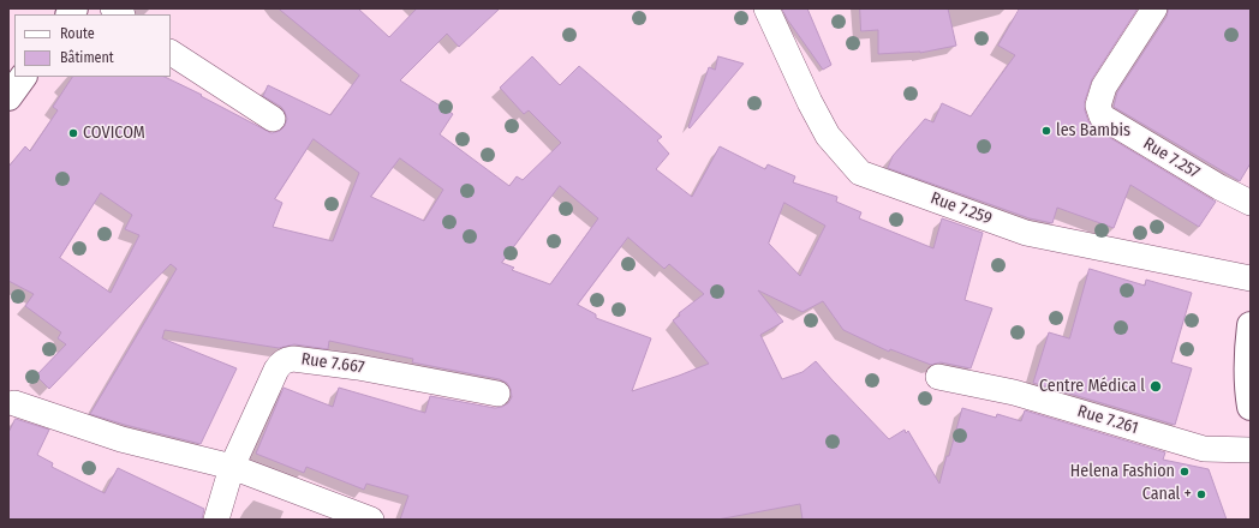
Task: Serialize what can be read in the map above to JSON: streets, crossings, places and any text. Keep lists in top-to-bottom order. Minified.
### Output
{"streets":{"street":["Rue 7.257","Rue 7.259","Rue 7.667","Rue 7.261"]},"places":["les Bambis","COVICOM","Centre Médica l","Helena Fashion","Canal +"],"legend":["Route","Bâtiment"]}
